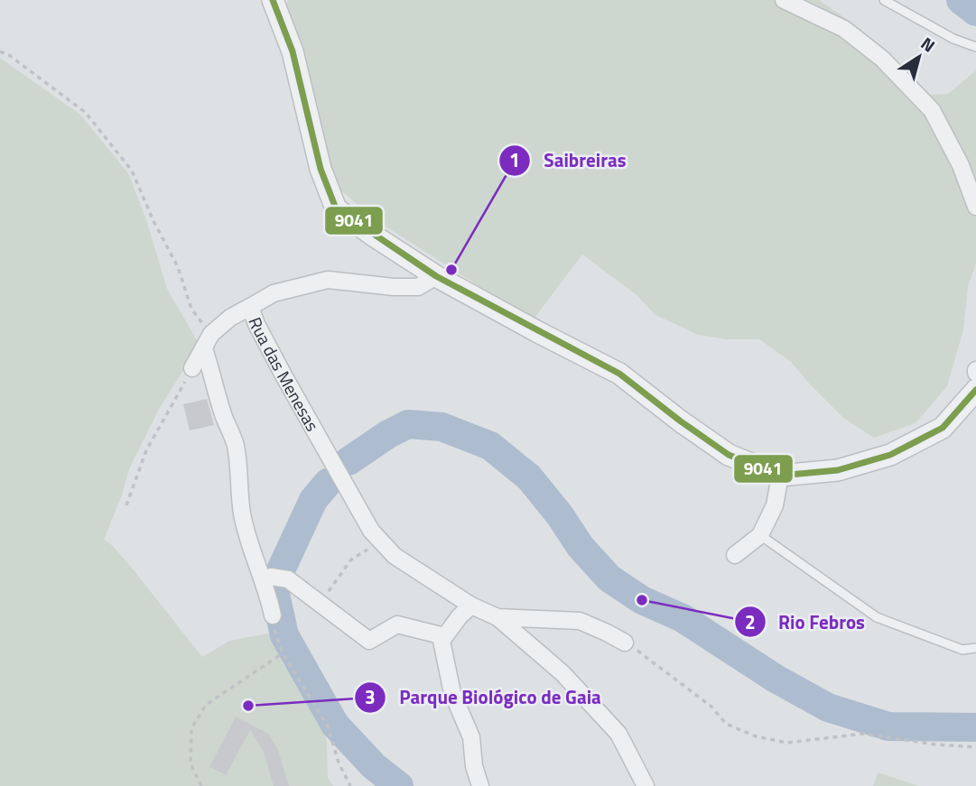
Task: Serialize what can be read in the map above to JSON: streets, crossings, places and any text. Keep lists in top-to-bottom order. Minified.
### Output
{"streets":{"street":["Rua das Menesas"]},"places":["Saibreiras","Rio Febros","Parque Biológico de Gaia"],"lines":["transit line 9041"],"north":"top right"}
